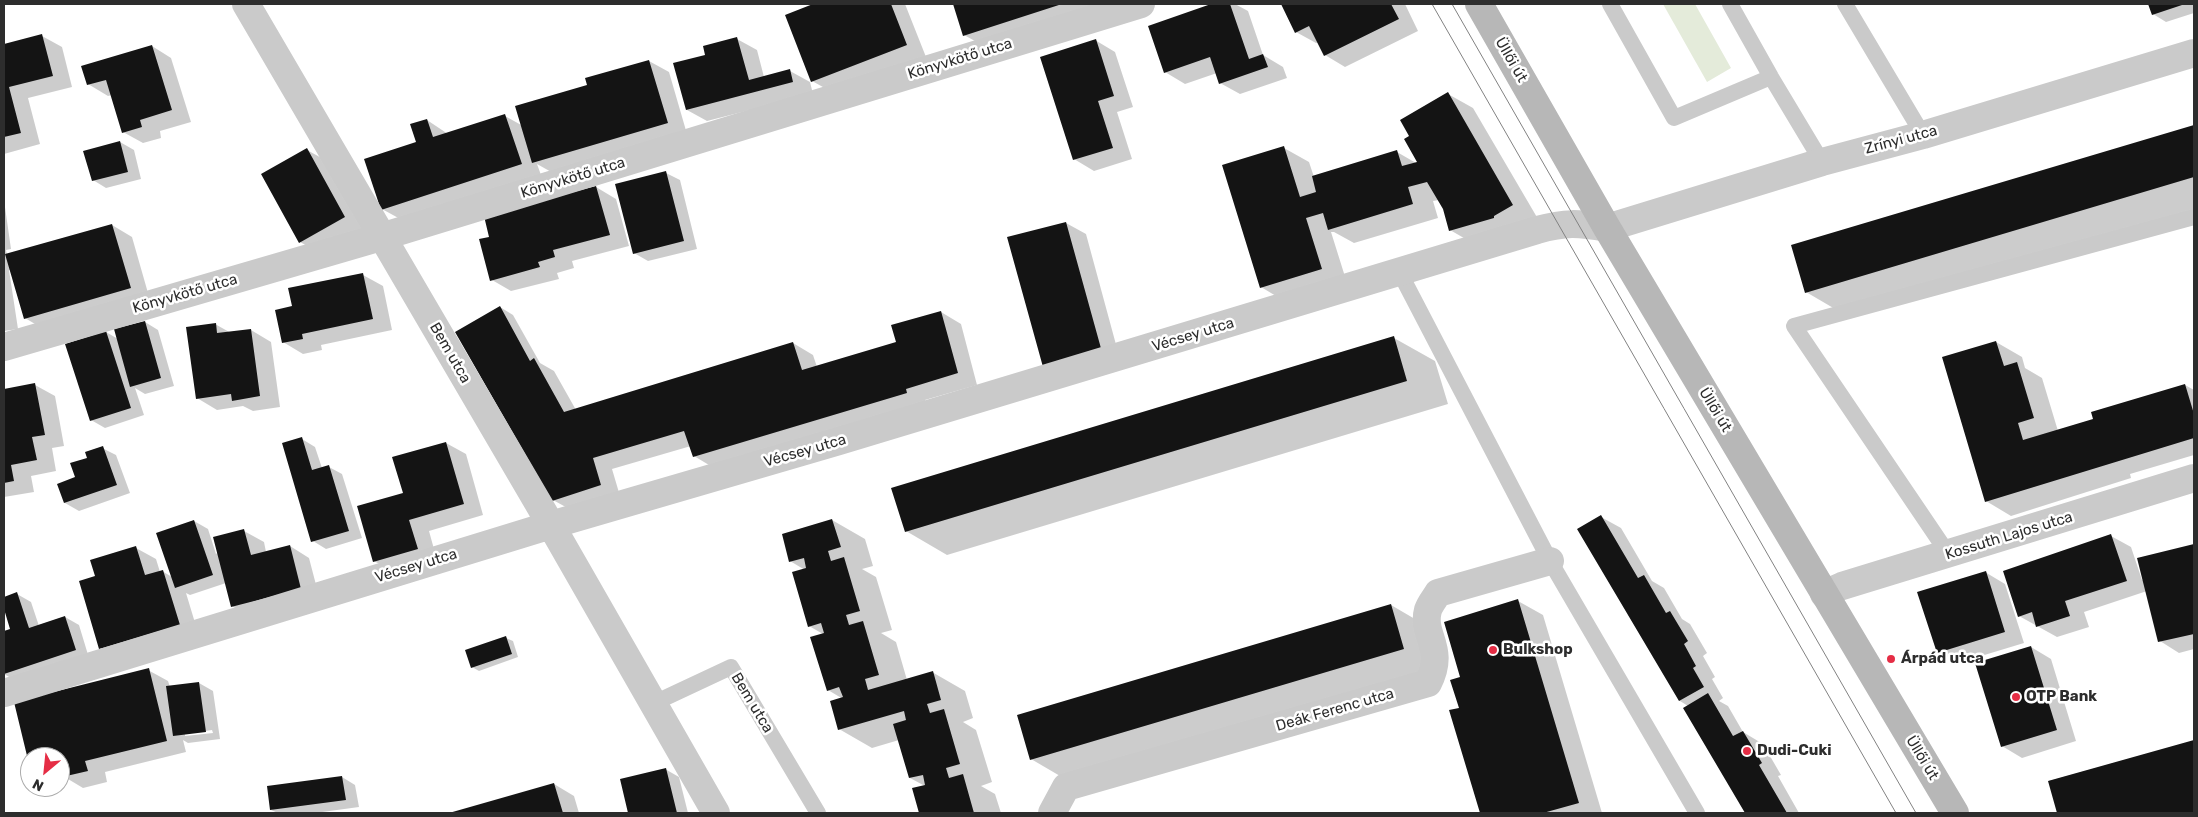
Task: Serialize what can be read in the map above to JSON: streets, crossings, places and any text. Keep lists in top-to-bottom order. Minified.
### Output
{"streets":{"main road":["Üllői út"],"street":["Könyvkötő utca","Zrínyi utca","Vécsey utca","Bem utca","Kossuth Lajos utca","Deák Ferenc utca"]},"crossings":[["Könyvkötő utca","Bem utca"],["Üllői út","Zrínyi utca"],["Üllői út","Vécsey utca"],["Üllői út","Kossuth Lajos utca"],["Zrínyi utca","Vécsey utca"],["Vécsey utca","Bem utca"]],"places":["Bulkshop","Árpád utca","OTP Bank","Dudi-Cuki"],"north":"bottom left"}
